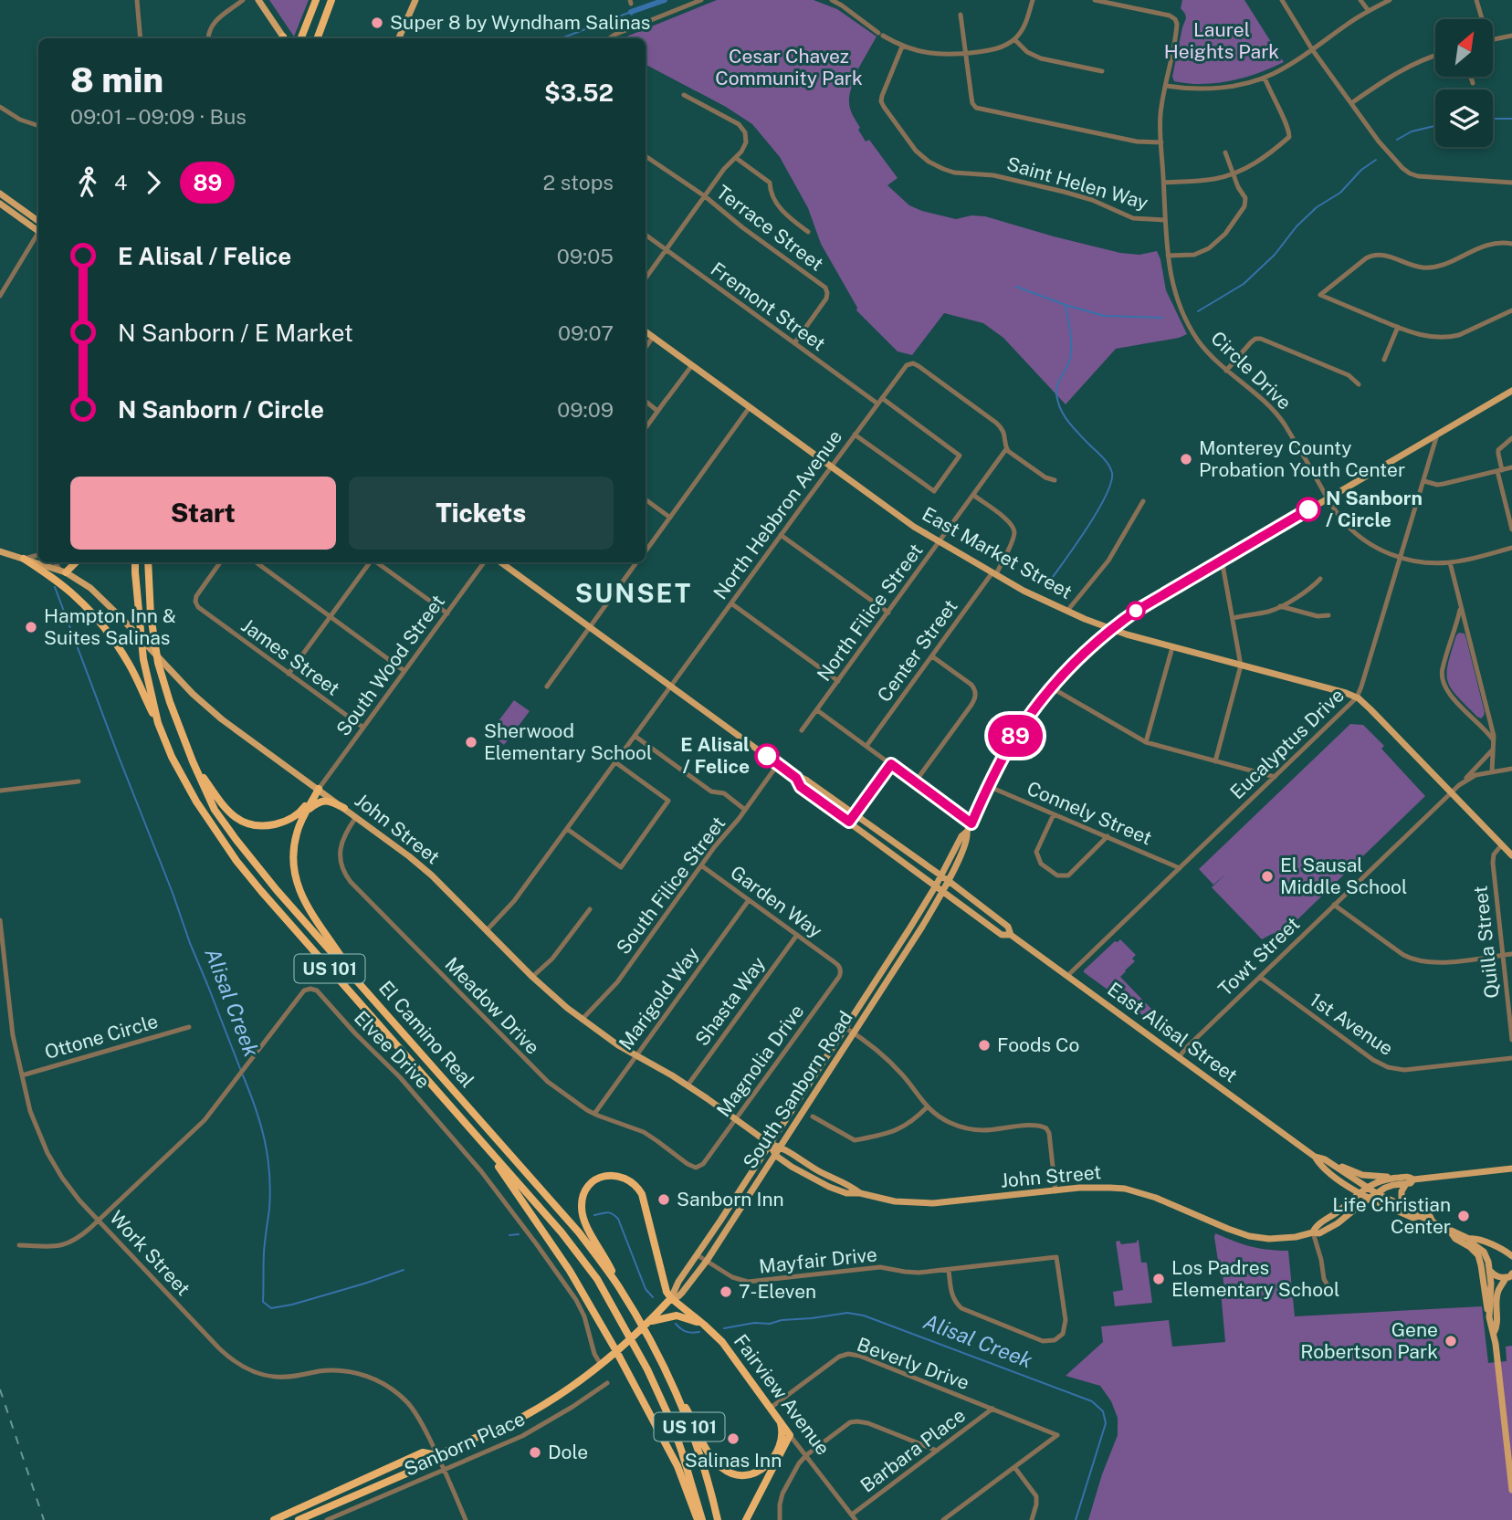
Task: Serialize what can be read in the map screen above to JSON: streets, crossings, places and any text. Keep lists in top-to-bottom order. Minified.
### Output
{"streets":{"highway":["US 101","El Camino Real","South Sanborn Road","Fairview Avenue"],"main road":["East Market Street","John Street","East Alisal Street"],"street":["Saint Helen Way","Terrace Street","Fremont Street","Circle Drive","North Hebbron Avenue","North Filice Street","Center Street","James Street","South Wood Street","Eucalyptus Drive","Connely Street","South Filice Street","Garden Way","Quilla Street","Towt Street","Marigold Way","Shasta Way","Meadow Drive","1st Avenue","Ottone Circle","Elvee Drive","Magnolia Drive","Work Street","Mayfair Drive","Beverly Drive","Sanborn Place","Barbara Place"]},"crossings":[["Saint Helen Way","Circle Drive"],["Terrace Street","Fremont Street"],["Fremont Street","North Hebbron Avenue"],["Circle Drive","Eucalyptus Drive"],["North Hebbron Avenue","East Market Street"],["North Hebbron Avenue","North Filice Street"],["North Hebbron Avenue","John Street"],["North Hebbron Avenue","East Alisal Street"],["East Market Street","North Filice Street"],["East Market Street","Center Street"],["East Market Street","Eucalyptus Drive"],["East Market Street","Quilla Street"],["East Market Street","Towt Street"],["North Filice Street","Center Street"],["James Street","South Wood Street"],["South Wood Street","John Street"],["Eucalyptus Drive","Connely Street"],["Eucalyptus Drive","East Alisal Street"],["John Street","South Filice Street"],["John Street","Marigold Way"],["John Street","Shasta Way"],["John Street","Meadow Drive"],["John Street","East Alisal Street"],["John Street","Magnolia Drive"],["John Street","South Sanborn Road"],["South Filice Street","Garden Way"],["South Filice Street","East Alisal Street"],["Garden Way","Marigold Way"],["Garden Way","Shasta Way"],["Garden Way","Magnolia Drive"],["Towt Street","1st Avenue"],["Towt Street","East Alisal Street"],["Marigold Way","Meadow Drive"],["Meadow Drive","Magnolia Drive"],["East Alisal Street","South Sanborn Road"],["Ottone Circle","Work Street"],["Elvee Drive","South Sanborn Road"],["Elvee Drive","Work Street"],["South Sanborn Road","Work Street"],["South Sanborn Road","Mayfair Drive"],["South Sanborn Road","Fairview Avenue"],["Work Street","Sanborn Place"],["Beverly Drive","Fairview Avenue"],["Beverly Drive","Barbara Place"],["Fairview Avenue","Barbara Place"]],"districts":["SUNSET"],"water":["Alisal Creek"],"parks":["Laurel Heights Park","Cesar Chavez Community Park"],"places":["Super 8 by Wyndham Salinas","Monterey County Probation Youth Center","N Sanborn / Circle","Hampton Inn & Suites Salinas","Sherwood Elementary School","E Alisal / Felice","El Sausal Middle School","Foods Co","Sanborn Inn","Life Christian Center","Los Padres Elementary School","7-Eleven","Gene Robertson Park","Salinas Inn","Dole"],"lines":["bus line 89"],"north":"top right","page":{"on_map":"89","heading":["8 min","09:01 – 09:09 · Bus","$3.52"],"legs":["4","89","2 stops"],"list":[{"name":"E Alisal / Felice","value":"09:05"},{"name":"N Sanborn / E Market","value":"09:07"},{"name":"N Sanborn / Circle","value":"09:09"}],"buttons":["Start","Tickets"]}}
